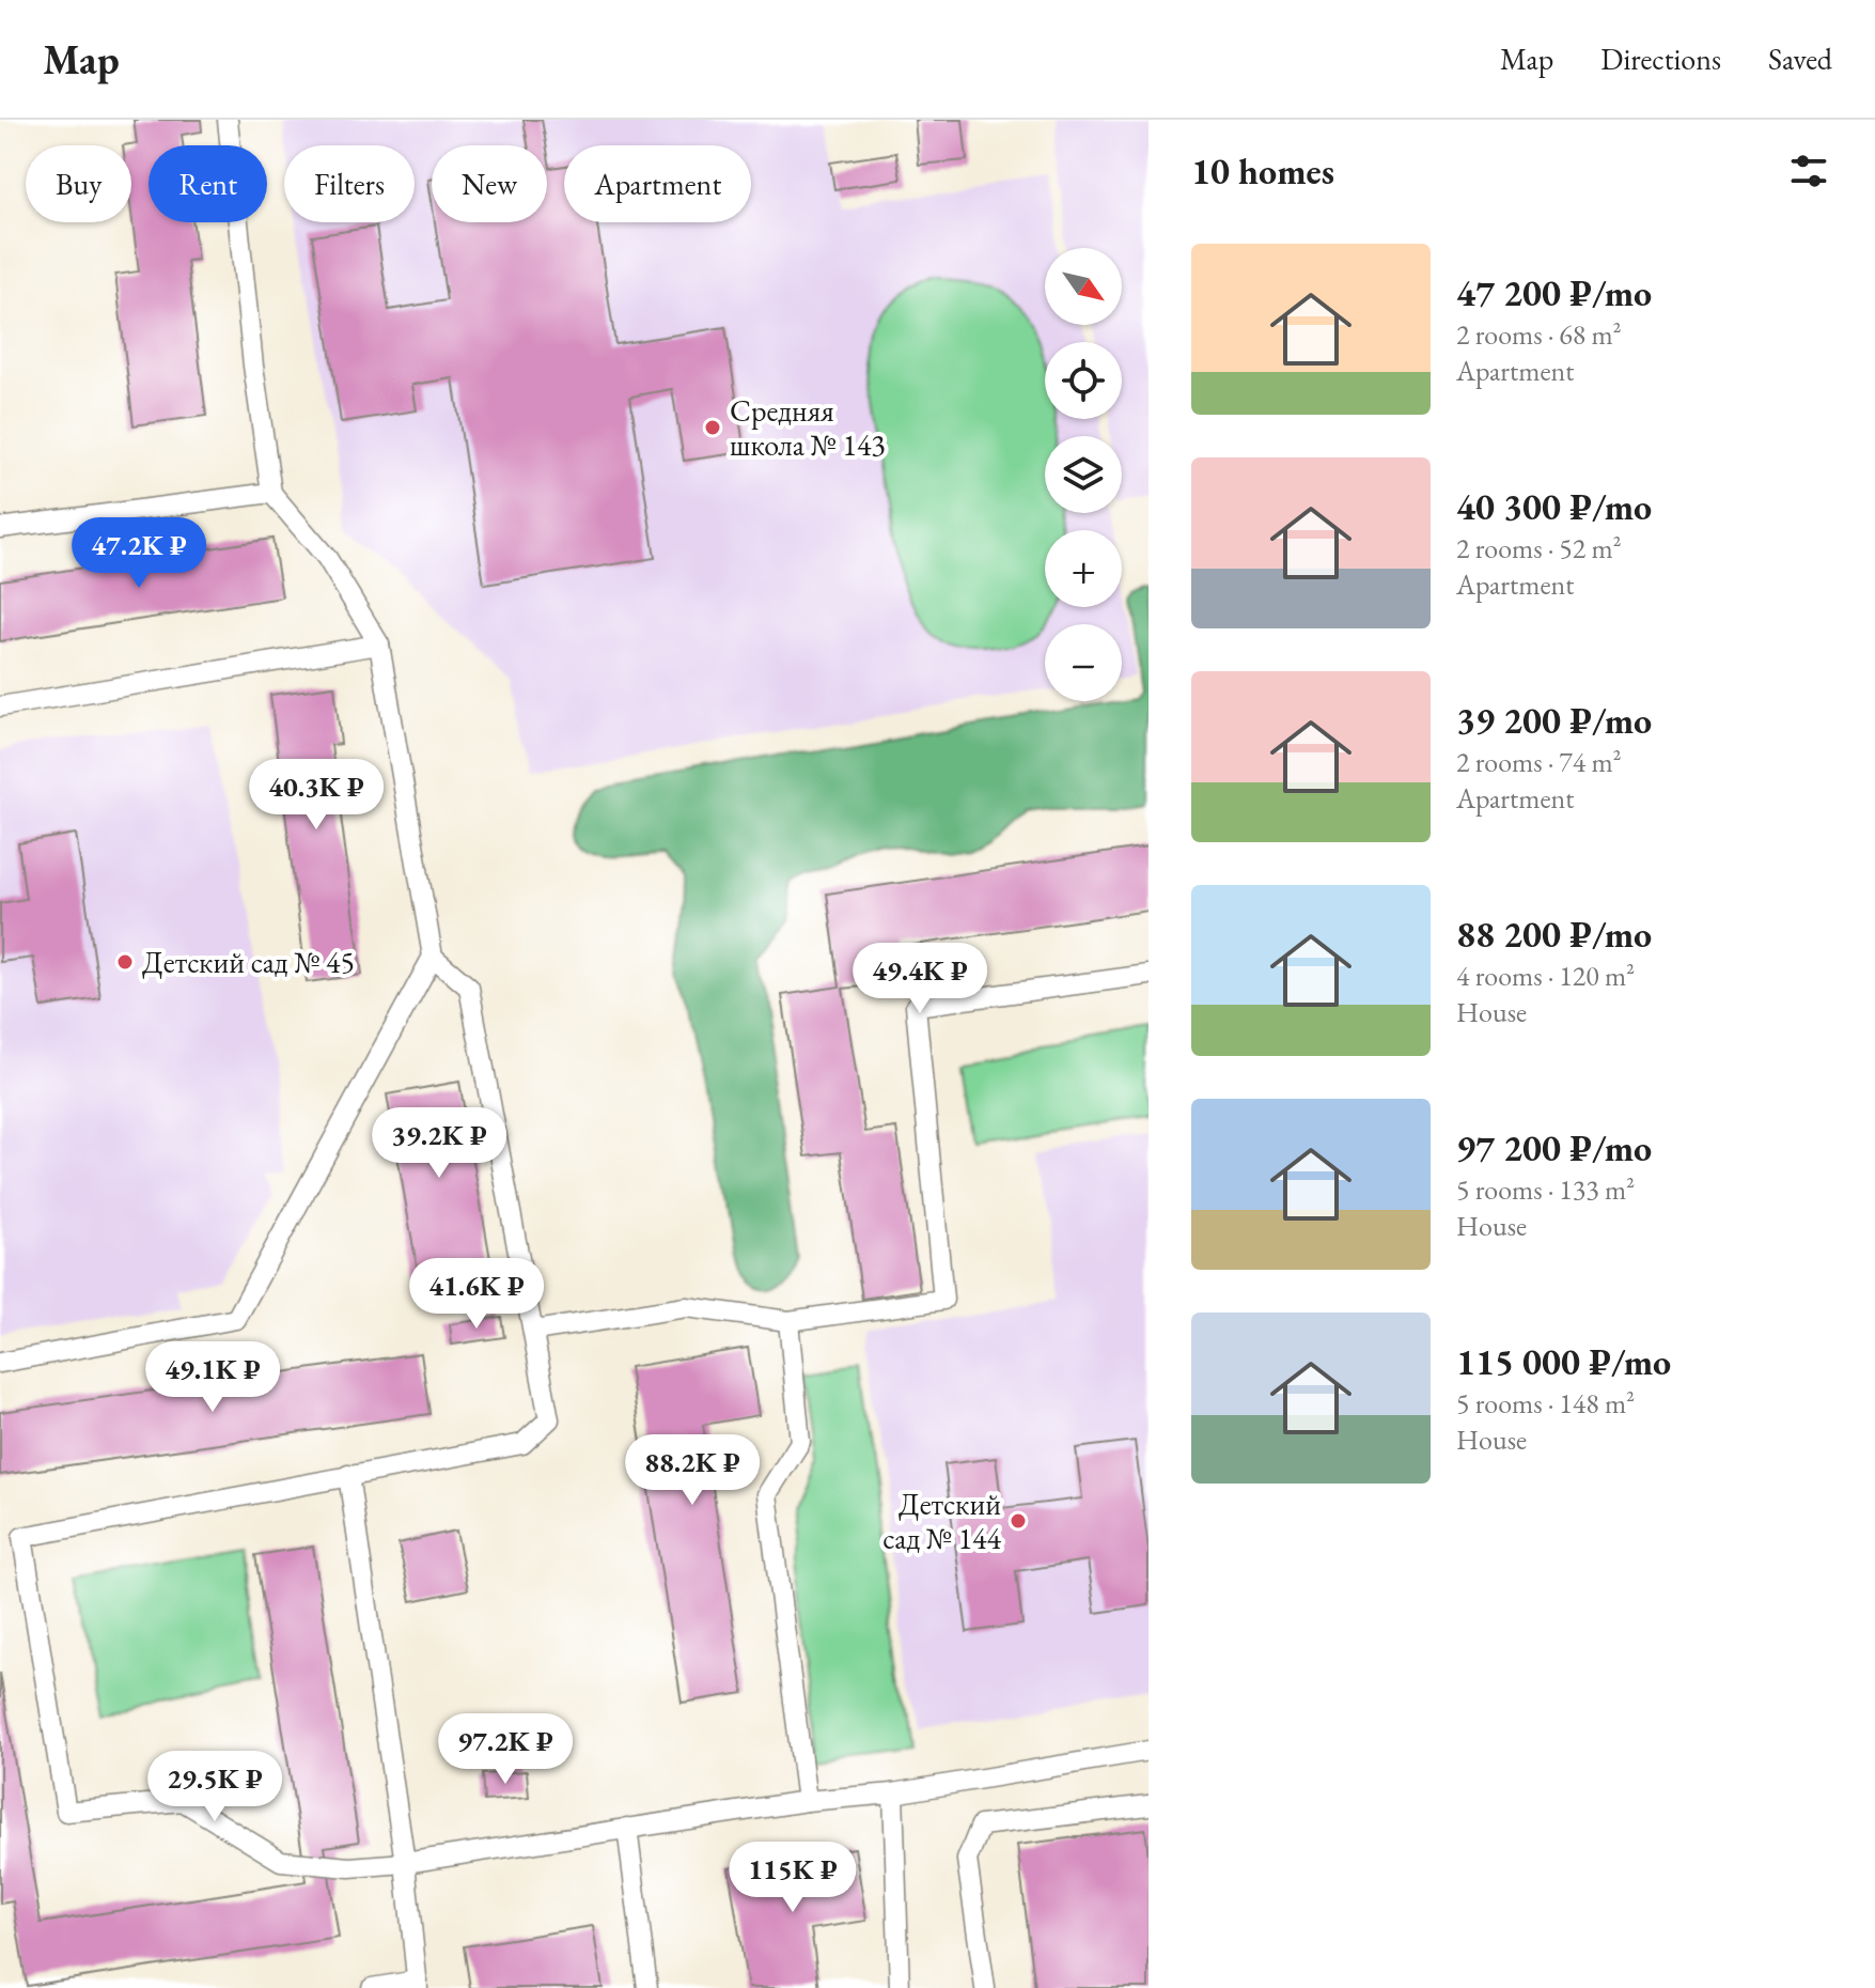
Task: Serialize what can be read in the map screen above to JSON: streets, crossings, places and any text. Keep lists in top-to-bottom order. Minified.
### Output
{"places":["Средняя школа № 143","Детский сад № 45","Детский сад № 144"],"north":"bottom right","page":{"header":"Map","nav":["Map","Directions","Saved"],"heading":"10 homes","chip":["Buy","Rent","Filters","New","Apartment"],"list":[{"name":"47 200 ₽/mo","note":"2 rooms · 68 m² · Apartment"},{"name":"40 300 ₽/mo","note":"2 rooms · 52 m² · Apartment"},{"name":"39 200 ₽/mo","note":"2 rooms · 74 m² · Apartment"},{"name":"88 200 ₽/mo","note":"4 rooms · 120 m² · House"},{"name":"97 200 ₽/mo","note":"5 rooms · 133 m² · House"},{"name":"115 000 ₽/mo","note":"5 rooms · 148 m² · House"}],"map_buttons":["+","−"],"price":["47.2K ₽","40.3K ₽","49.4K ₽","39.2K ₽","41.6K ₽","49.1K ₽","88.2K ₽","97.2K ₽","29.5K ₽","115K ₽"]}}
